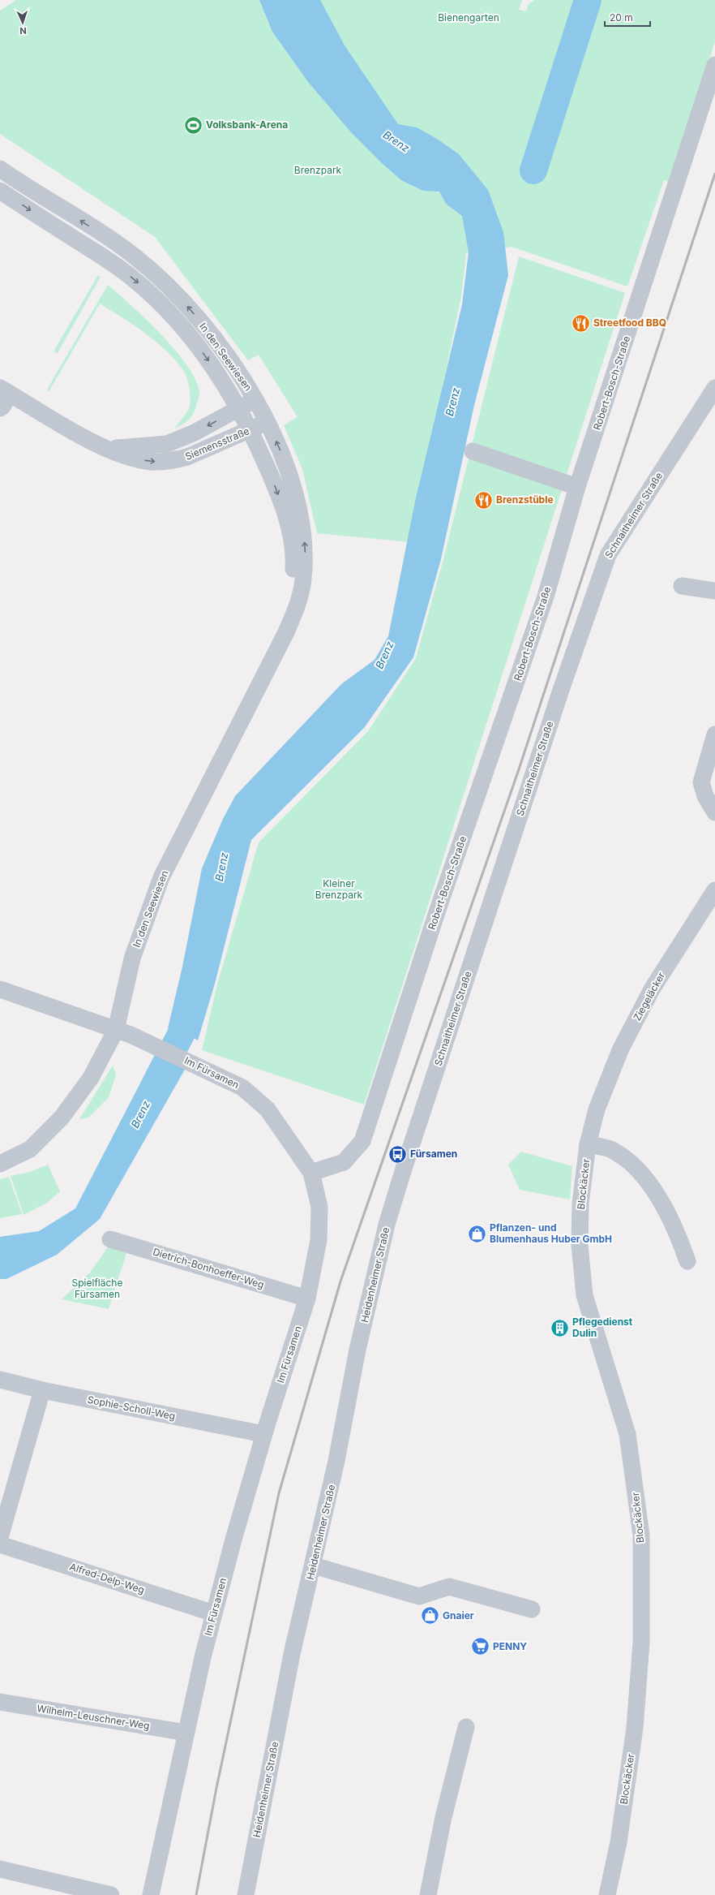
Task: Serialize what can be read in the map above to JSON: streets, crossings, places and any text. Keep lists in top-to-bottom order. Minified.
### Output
{"streets":{"street":["In den Seewiesen","Robert-Bosch-Straße","Siemensstraße","Schnaitheimer Straße","Ziegeläcker","Im Fürsamen","Blockäcker","Dietrich-Bonhoeffer-Weg","Heidenheimer Straße","Sophie-Scholl-Weg","Alfred-Delp-Weg","Wilhelm-Leuschner-Weg"]},"crossings":[["In den Seewiesen","Siemensstraße"],["In den Seewiesen","Im Fürsamen"],["Robert-Bosch-Straße","Im Fürsamen"],["Schnaitheimer Straße","Heidenheimer Straße"],["Ziegeläcker","Blockäcker"],["Im Fürsamen","Dietrich-Bonhoeffer-Weg"],["Im Fürsamen","Sophie-Scholl-Weg"],["Im Fürsamen","Alfred-Delp-Weg"],["Im Fürsamen","Wilhelm-Leuschner-Weg"]],"water":["Brenz"],"parks":["Bienengarten","Brenzpark","Kleiner Brenzpark","Spielfläche Fürsamen"],"places":{"sports":["Volksbank-Arena"],"restaurant":["Streetfood BBQ","Brenzstüble"],"bus stop":["Fürsamen"],"shop":["Pflanzen- und Blumenhaus Huber GmbH","Gnaier"],"building":["Pflegedienst Dulin"],"supermarket":["PENNY"]},"scale_bar":"20 m","north":"bottom"}
